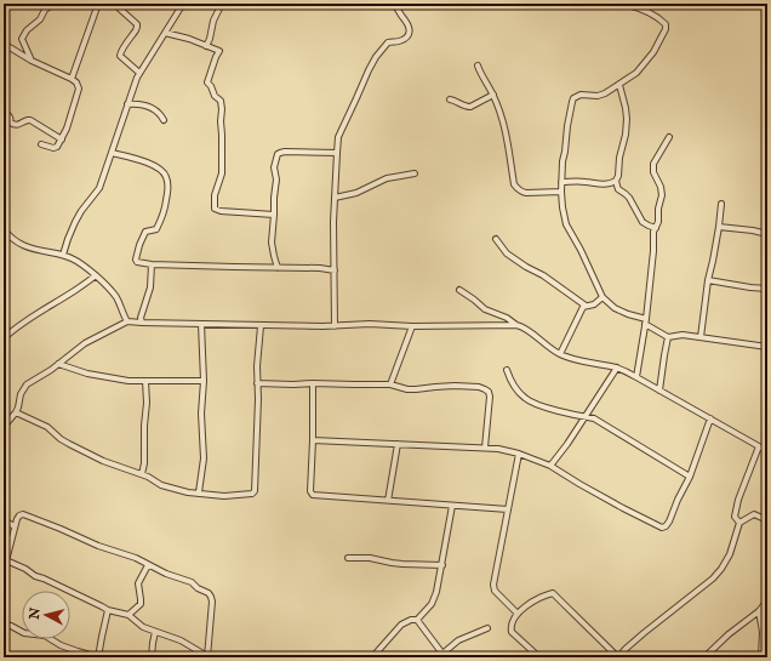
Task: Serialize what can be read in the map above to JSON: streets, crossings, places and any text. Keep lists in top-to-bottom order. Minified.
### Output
{"north":"left"}
